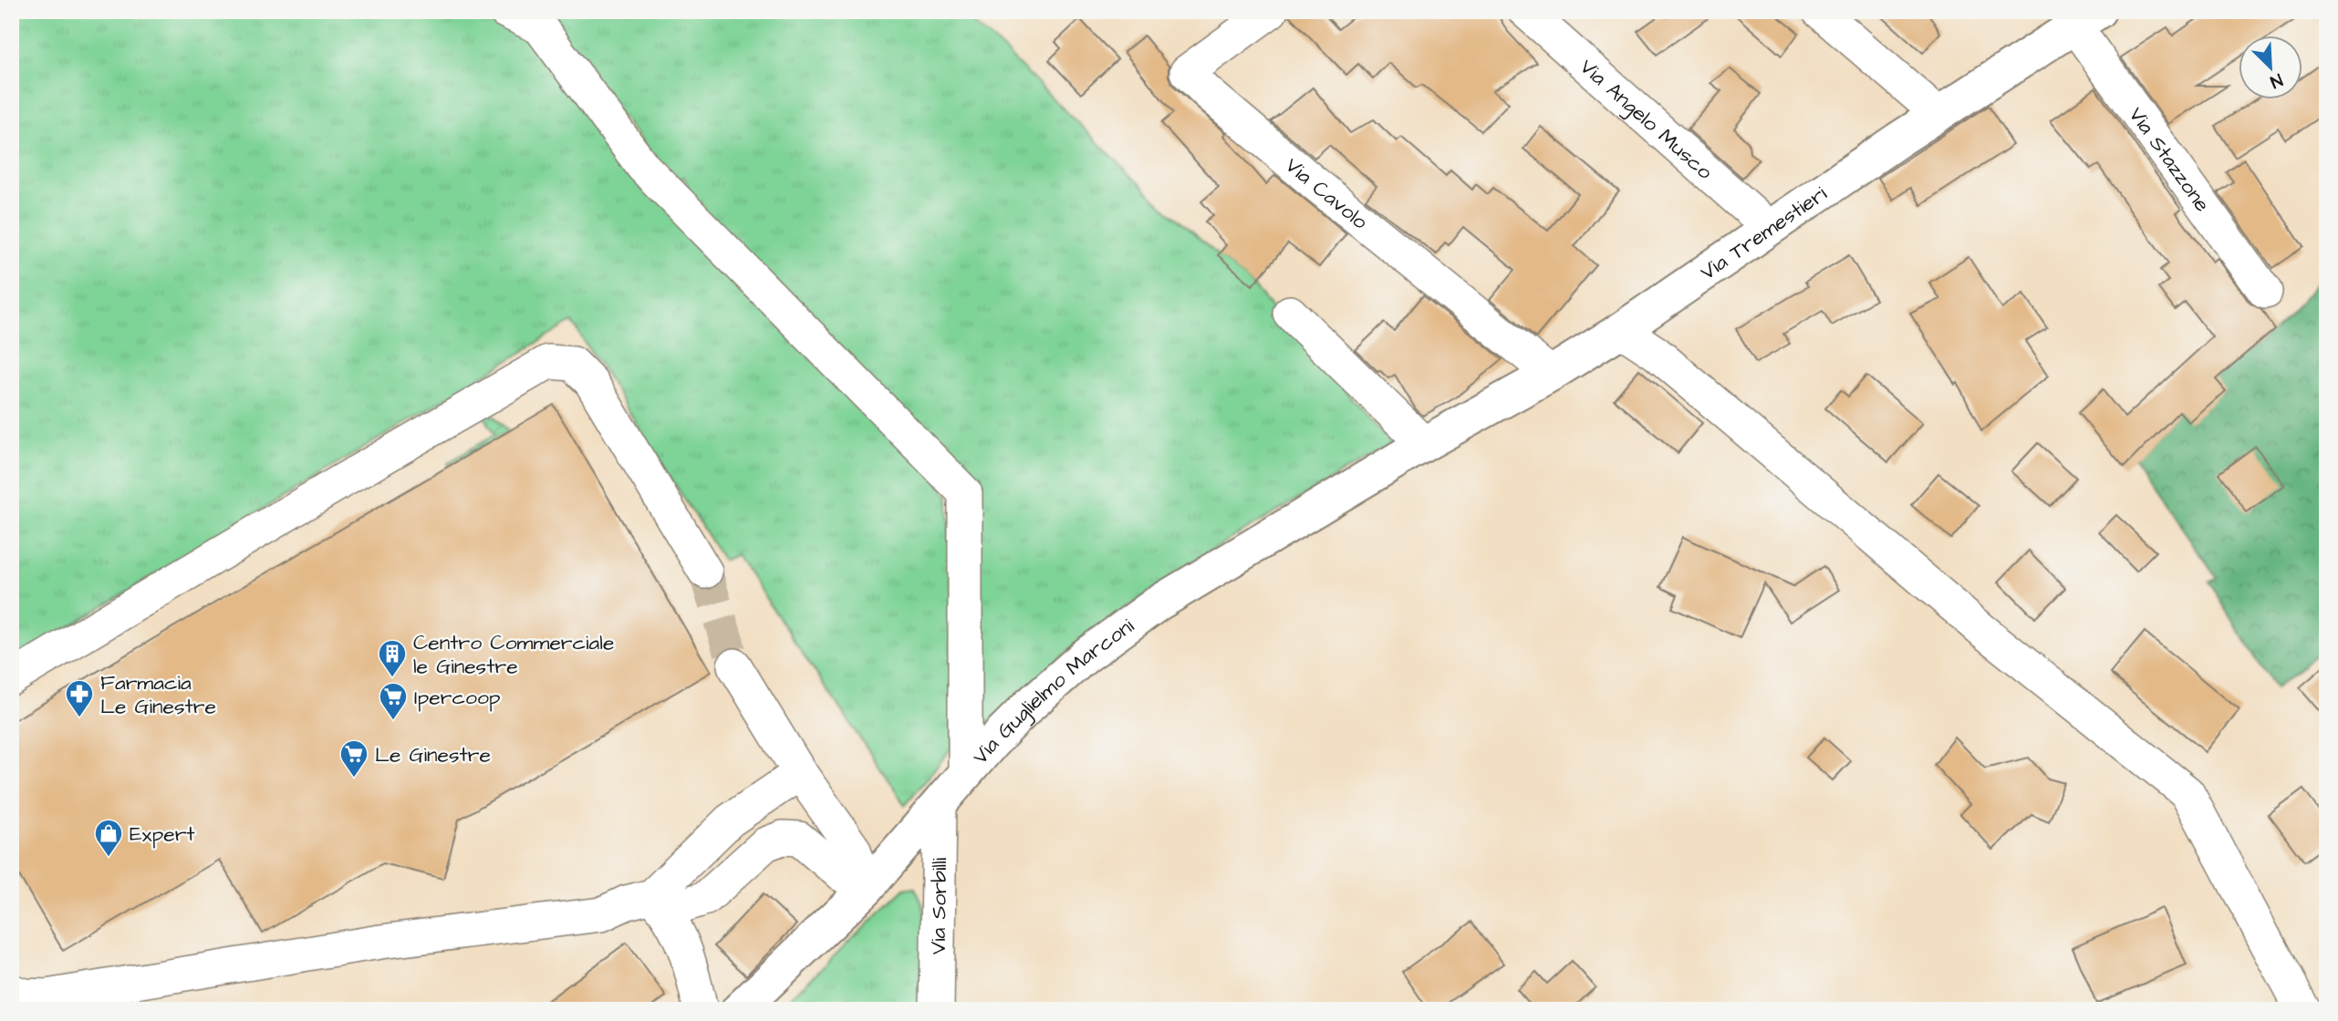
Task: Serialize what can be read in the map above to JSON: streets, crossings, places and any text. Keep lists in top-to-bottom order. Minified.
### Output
{"streets":{"main road":["Via Tremestieri","Via Guglielmo Marconi"],"street":["Via Angelo Musco","Via Stazzone","Via Cavolo","Via Sorbilli"]},"crossings":[["Via Angelo Musco","Via Tremestieri"],["Via Stazzone","Via Tremestieri"],["Via Cavolo","Via Tremestieri"],["Via Tremestieri","Via Guglielmo Marconi"],["Via Guglielmo Marconi","Via Sorbilli"]],"places":{"building":["Centro Commerciale le Ginestre"],"pharmacy":["Farmacia Le Ginestre"],"supermarket":["Ipercoop","Le Ginestre"],"shop":["Expert"]},"north":"bottom right"}
